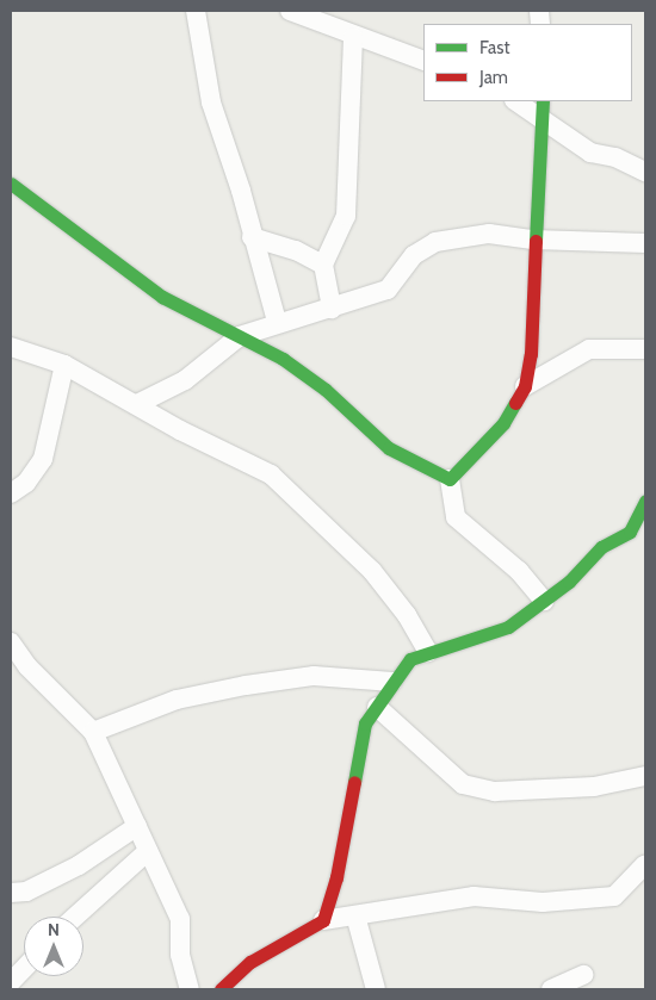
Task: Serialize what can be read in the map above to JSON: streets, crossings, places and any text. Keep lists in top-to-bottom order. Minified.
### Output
{"legend":["Fast","Jam"],"north":"top"}
